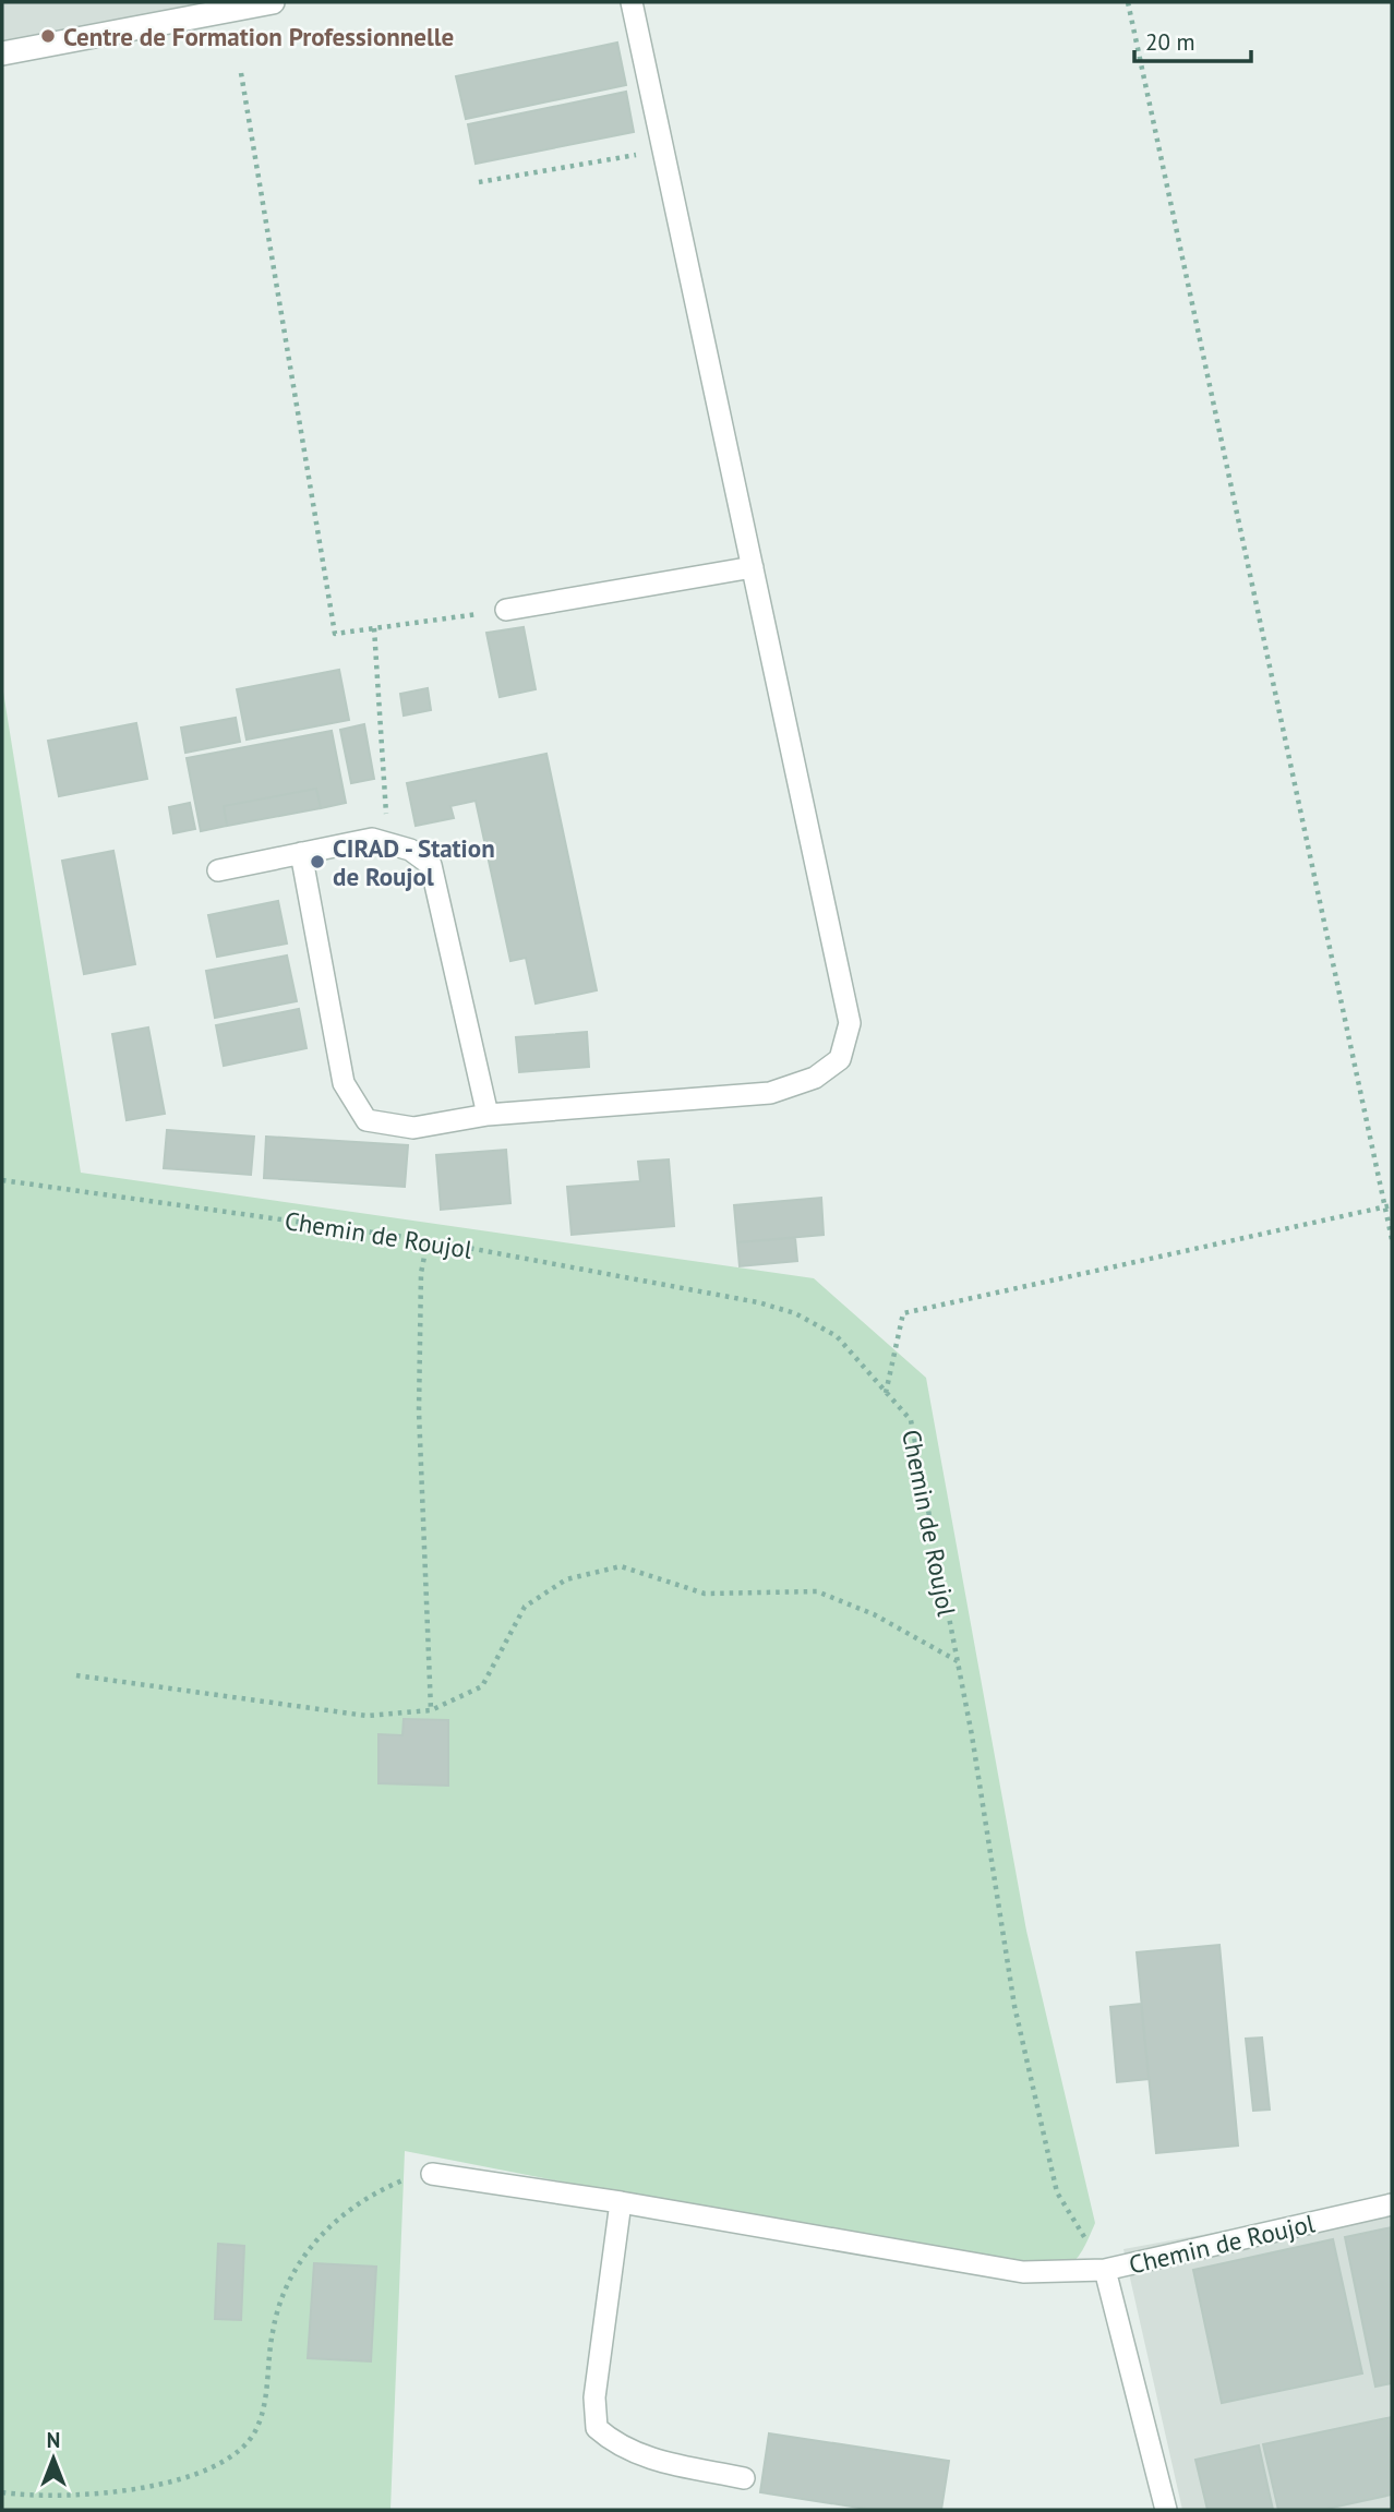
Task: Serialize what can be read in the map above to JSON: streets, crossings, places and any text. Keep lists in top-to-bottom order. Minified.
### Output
{"streets":{"lane":["Chemin de Roujol"]},"places":["Centre de Formation Professionnelle","CIRAD - Station de Roujol"],"scale_bar":"20 m","north":"top"}
